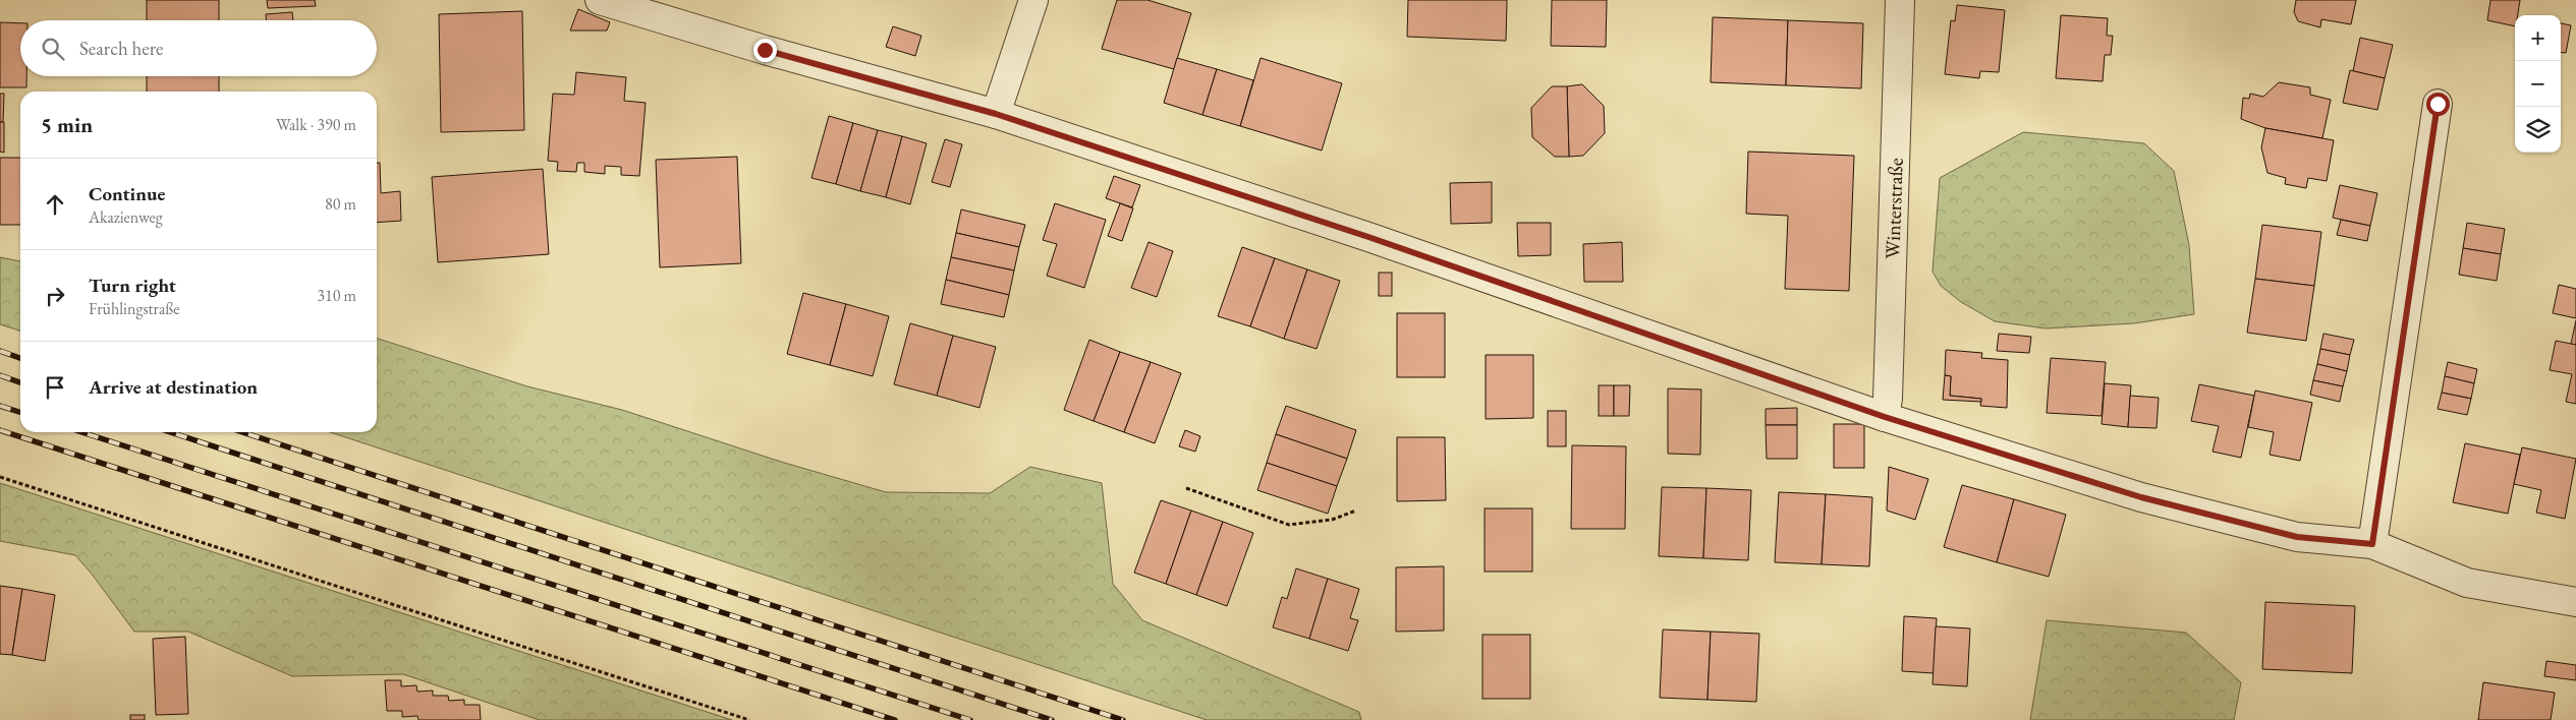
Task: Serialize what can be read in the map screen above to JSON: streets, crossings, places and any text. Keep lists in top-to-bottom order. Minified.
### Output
{"streets":{"street":["Winterstraße"]},"page":{"map_buttons":["+","−"],"search":"Search here","heading":["5 min","Walk · 390 m"],"list":[["Continue","Akazienweg","80 m"],["Turn right","Frühlingstraße","310 m"],"Arrive at destination"]}}
